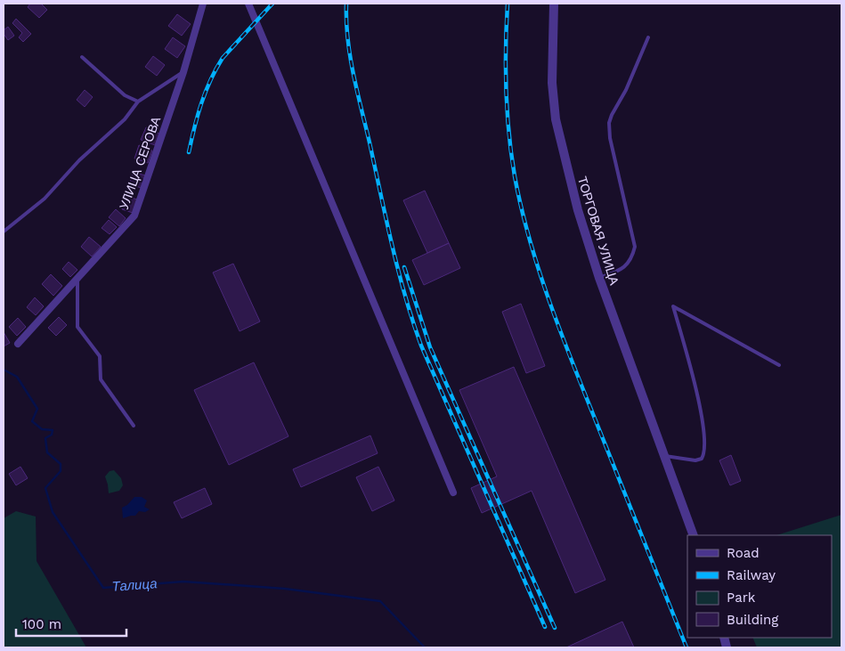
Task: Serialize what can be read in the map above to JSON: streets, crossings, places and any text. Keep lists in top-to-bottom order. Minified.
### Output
{"streets":{"street":["УЛИЦА СЕРОВА","ТОРГОВАЯ УЛИЦА"]},"water":["Талица"],"legend":["Road","Railway","Park","Building"],"scale_bar":"100 m"}
